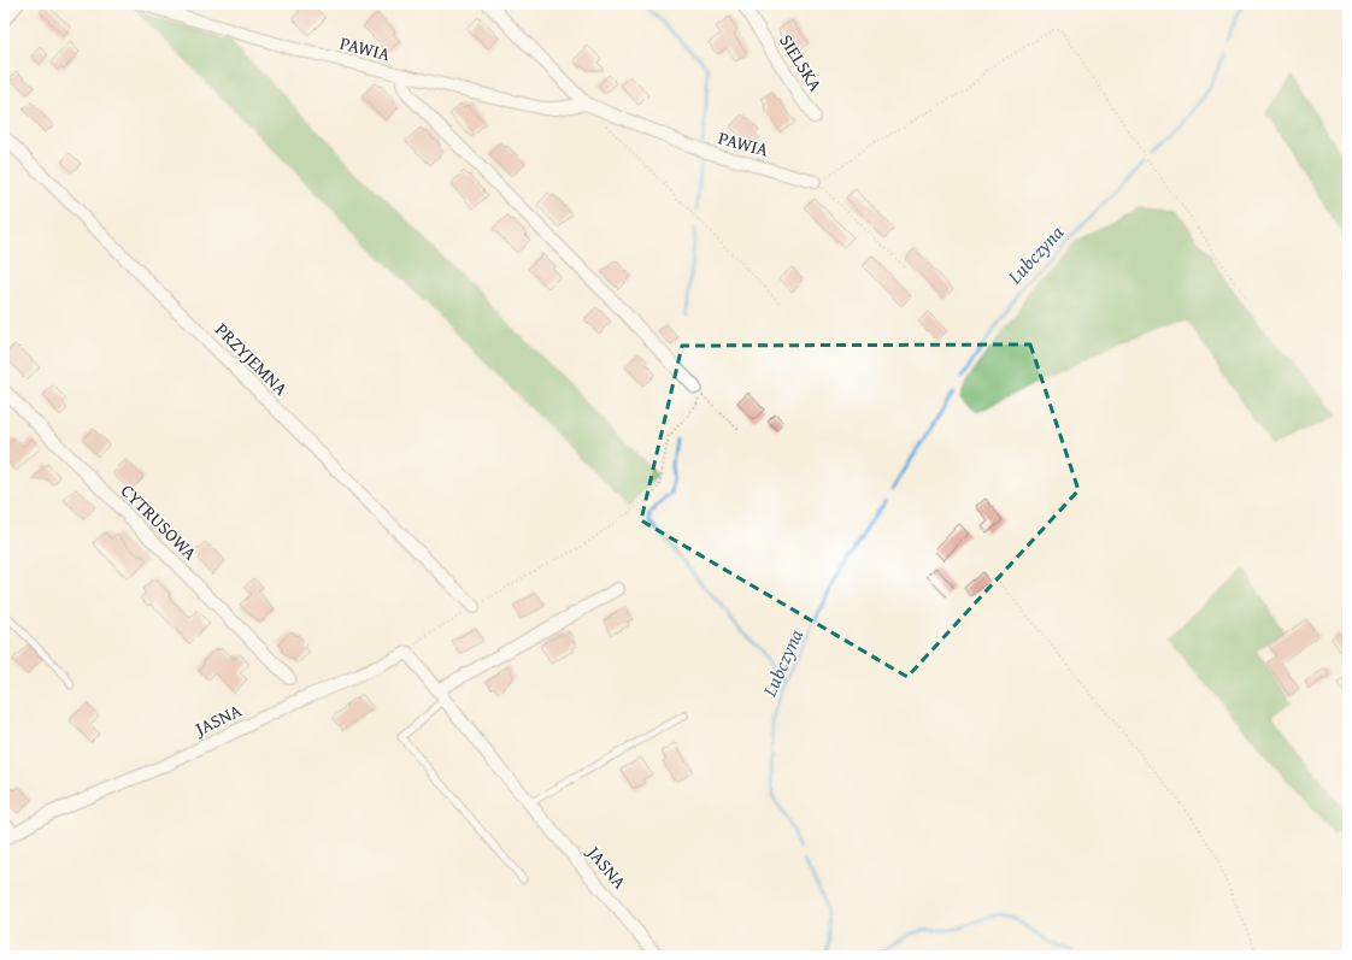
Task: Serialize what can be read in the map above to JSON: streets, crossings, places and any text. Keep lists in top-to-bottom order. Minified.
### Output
{"streets":{"street":["PAWIA","SIELSKA","PRZYJEMNA","CYTRUSOWA","JASNA"]},"water":["Lubczyna"]}
